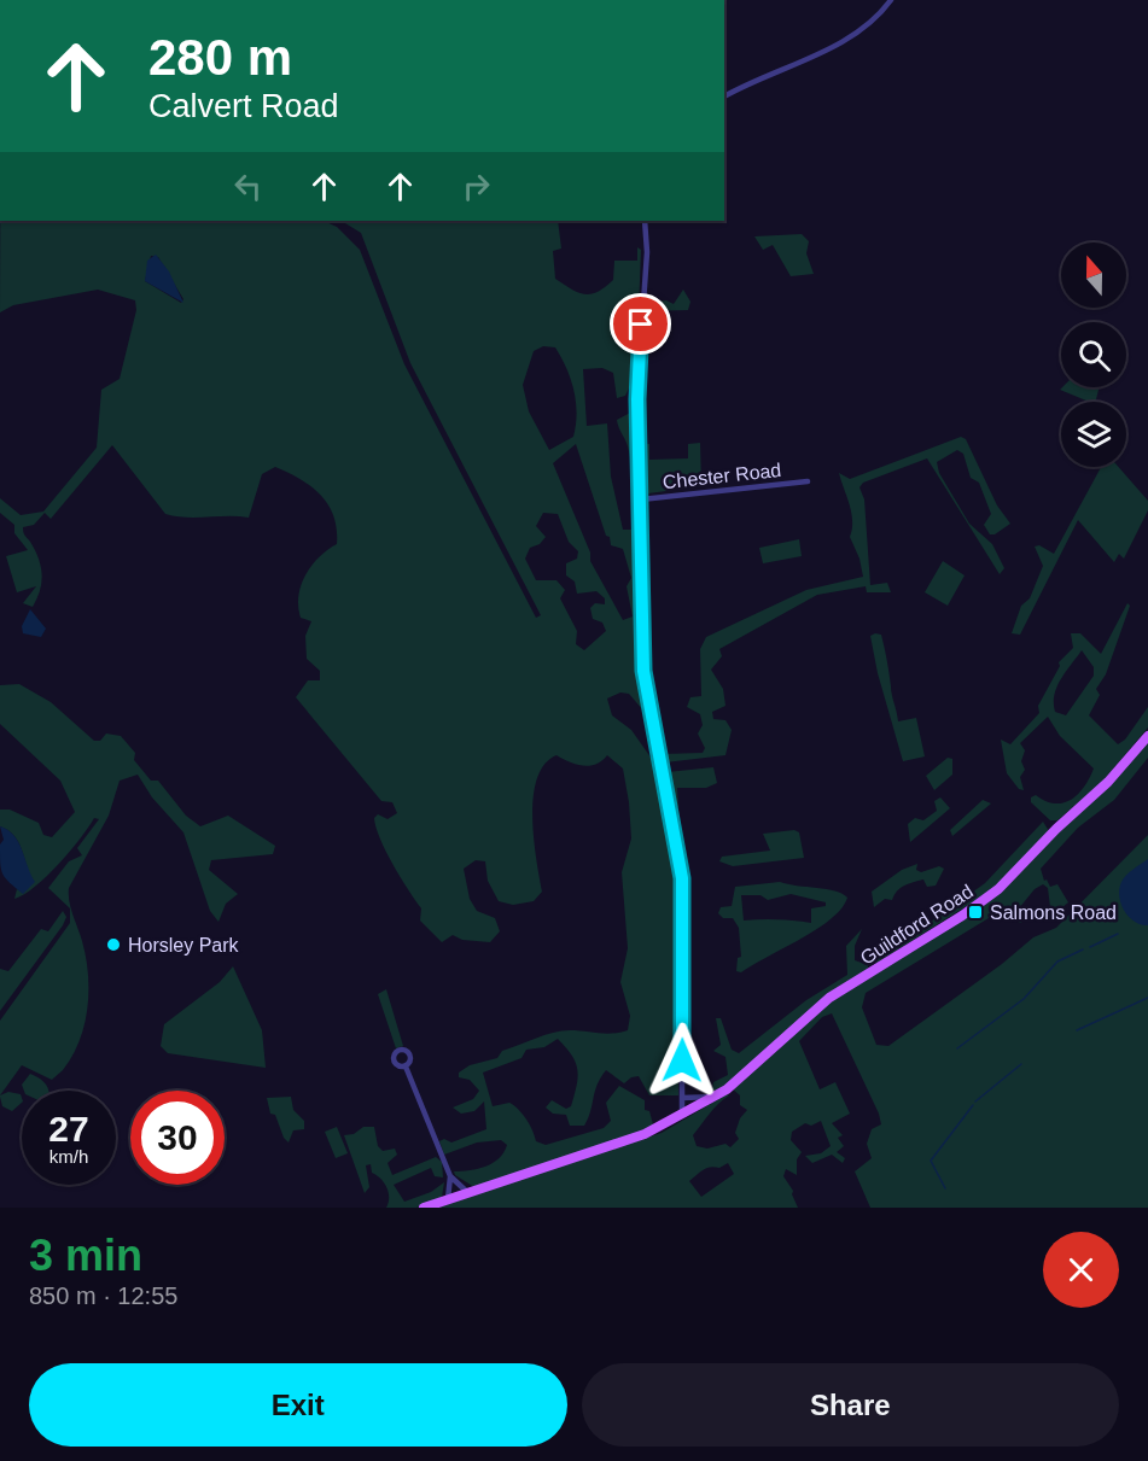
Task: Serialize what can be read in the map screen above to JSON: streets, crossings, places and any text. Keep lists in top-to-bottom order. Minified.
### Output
{"streets":{"main road":["Guildford Road"],"street":["Chester Road"]},"places":{"transit":["Salmons Road"],"other":["Horsley Park"]},"north":"top","page":{"turn":["280 m","Calvert Road"],"speed":"27 km/h","limit":"30","heading":["3 min","850 m · 12:55"],"buttons":["Exit","Share"]}}
